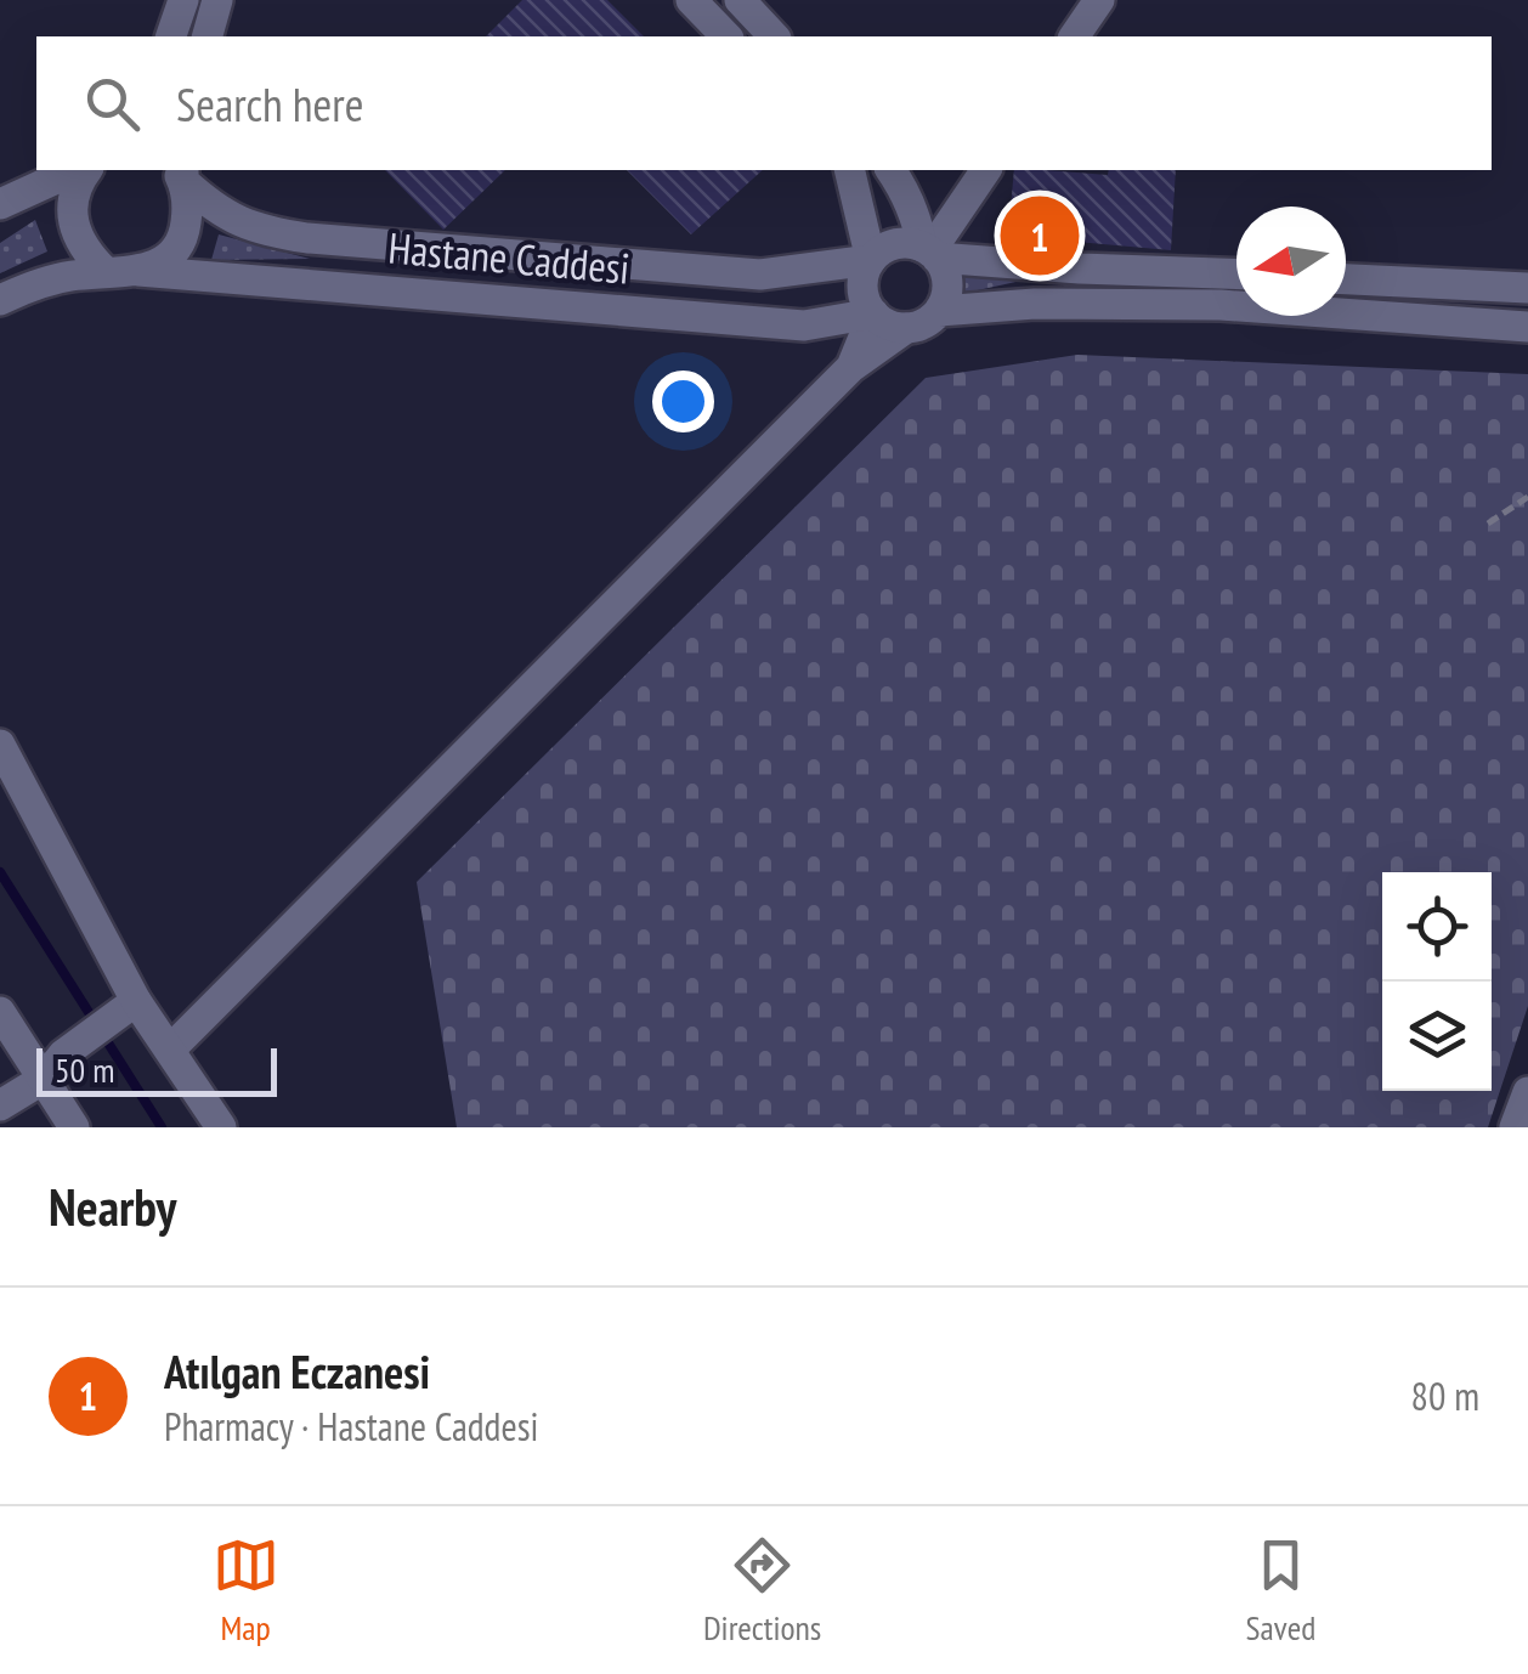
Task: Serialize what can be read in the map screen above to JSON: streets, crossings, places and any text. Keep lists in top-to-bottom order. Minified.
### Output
{"streets":{"main road":["Hastane Caddesi"]},"scale_bar":"50 m","north":"left","page":{"search":"Search here","pins":"1","scale":"50 m","heading":"Nearby","list":[{"mark":"1","name":"Atılgan Eczanesi","note":"Pharmacy · Hastane Caddesi","value":"80 m"}],"nav":["Map","Directions","Saved"]}}
